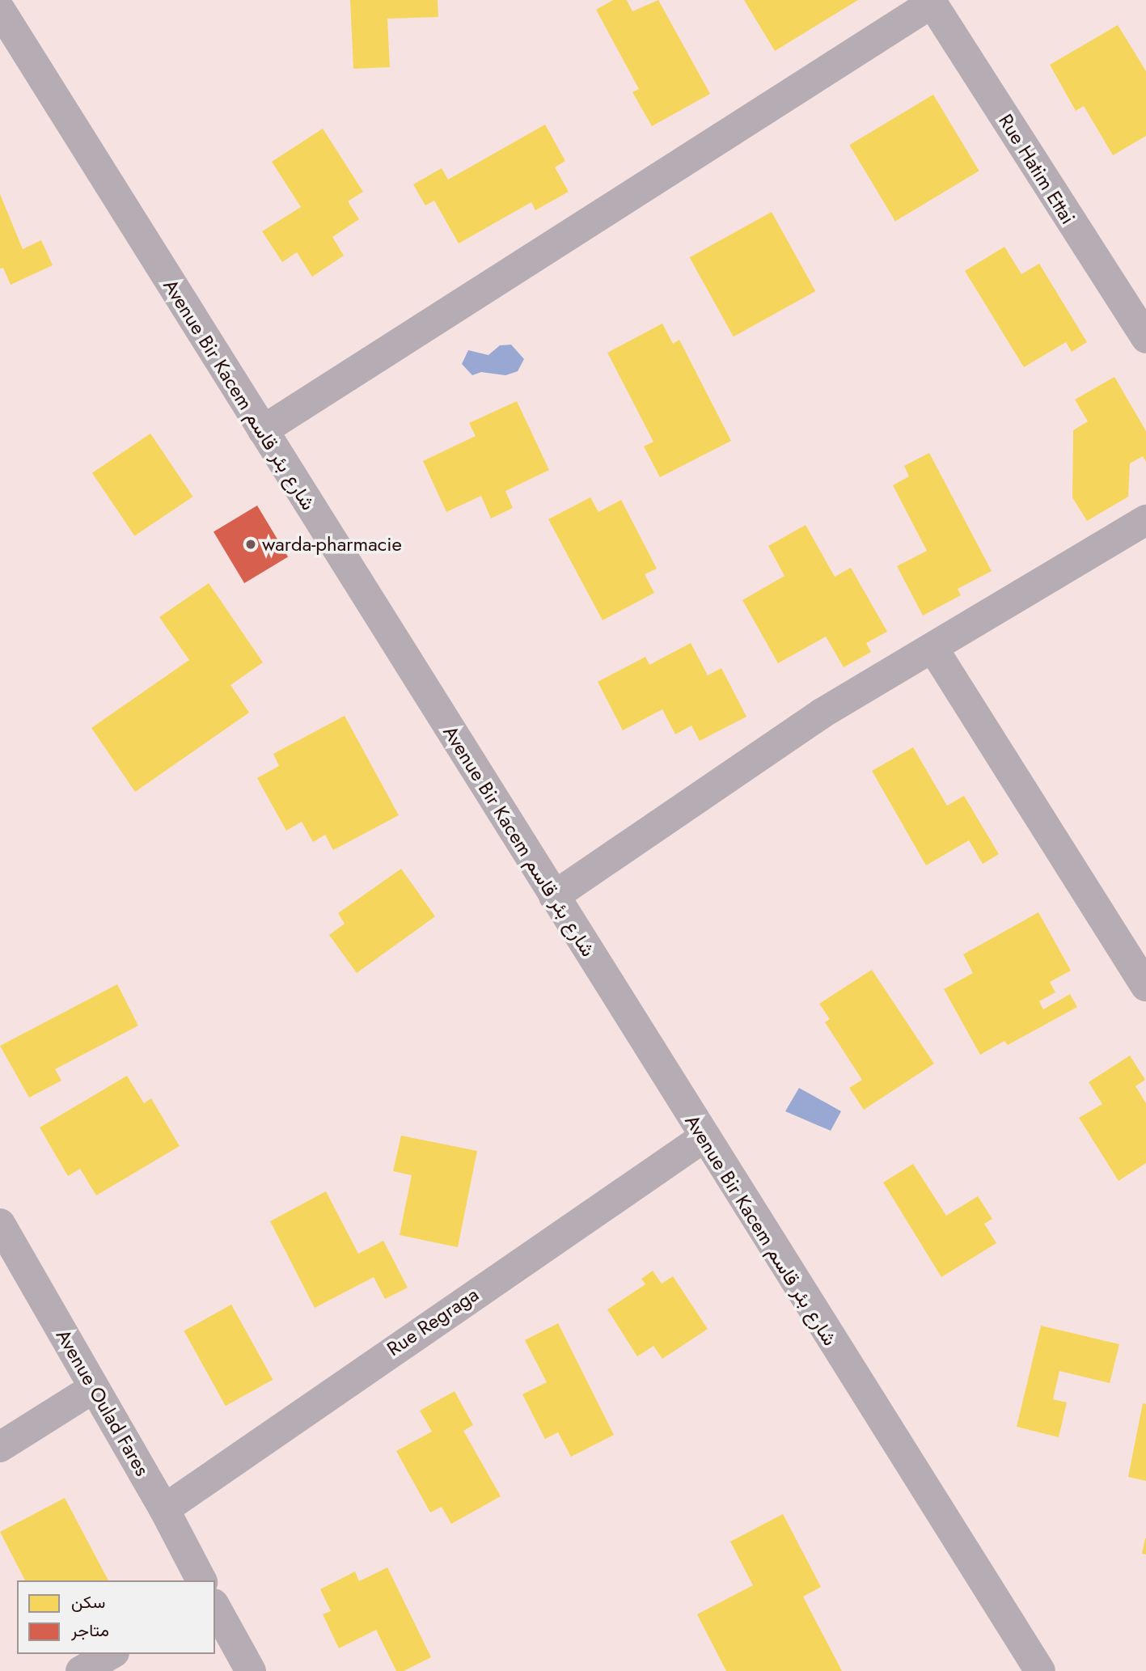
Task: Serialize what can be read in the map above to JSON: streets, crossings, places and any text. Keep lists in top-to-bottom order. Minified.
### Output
{"streets":{"street":["Rue Hatim Ettai","Avenue Bir Kacem شارع بئر قاسم","Rue Regraga","Avenue Oulad Fares"]},"crossings":[["Avenue Bir Kacem شارع بئر قاسم","Rue Regraga"],["Rue Regraga","Avenue Oulad Fares"]],"places":["warda-pharmacie"],"legend":["سكن","متاجر"]}
